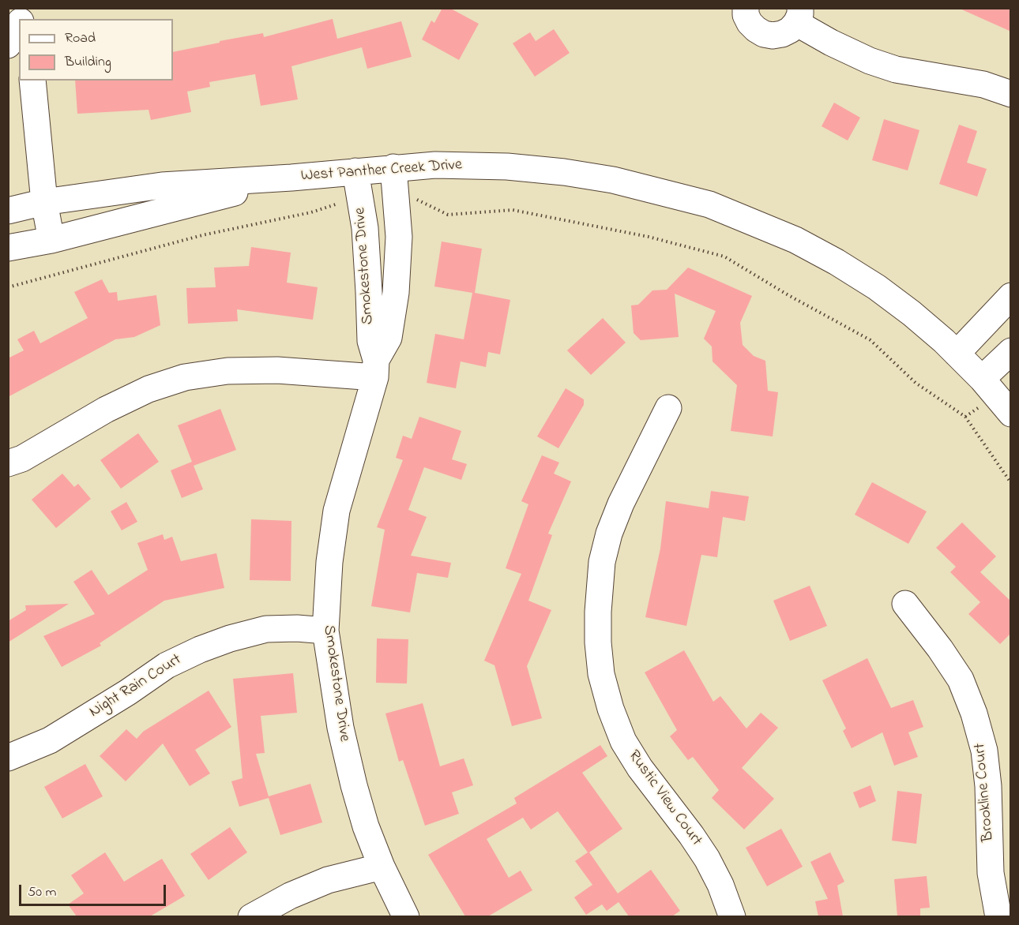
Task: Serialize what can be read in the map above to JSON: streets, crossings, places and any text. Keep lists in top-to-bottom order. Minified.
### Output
{"streets":{"street":["West Panther Creek Drive","Smokestone Drive","Night Rain Court","Brookline Court","Rustic View Court"]},"crossings":[["West Panther Creek Drive","Smokestone Drive"],["Smokestone Drive","Night Rain Court"]],"legend":["Road","Building"],"scale_bar":"50 m"}
